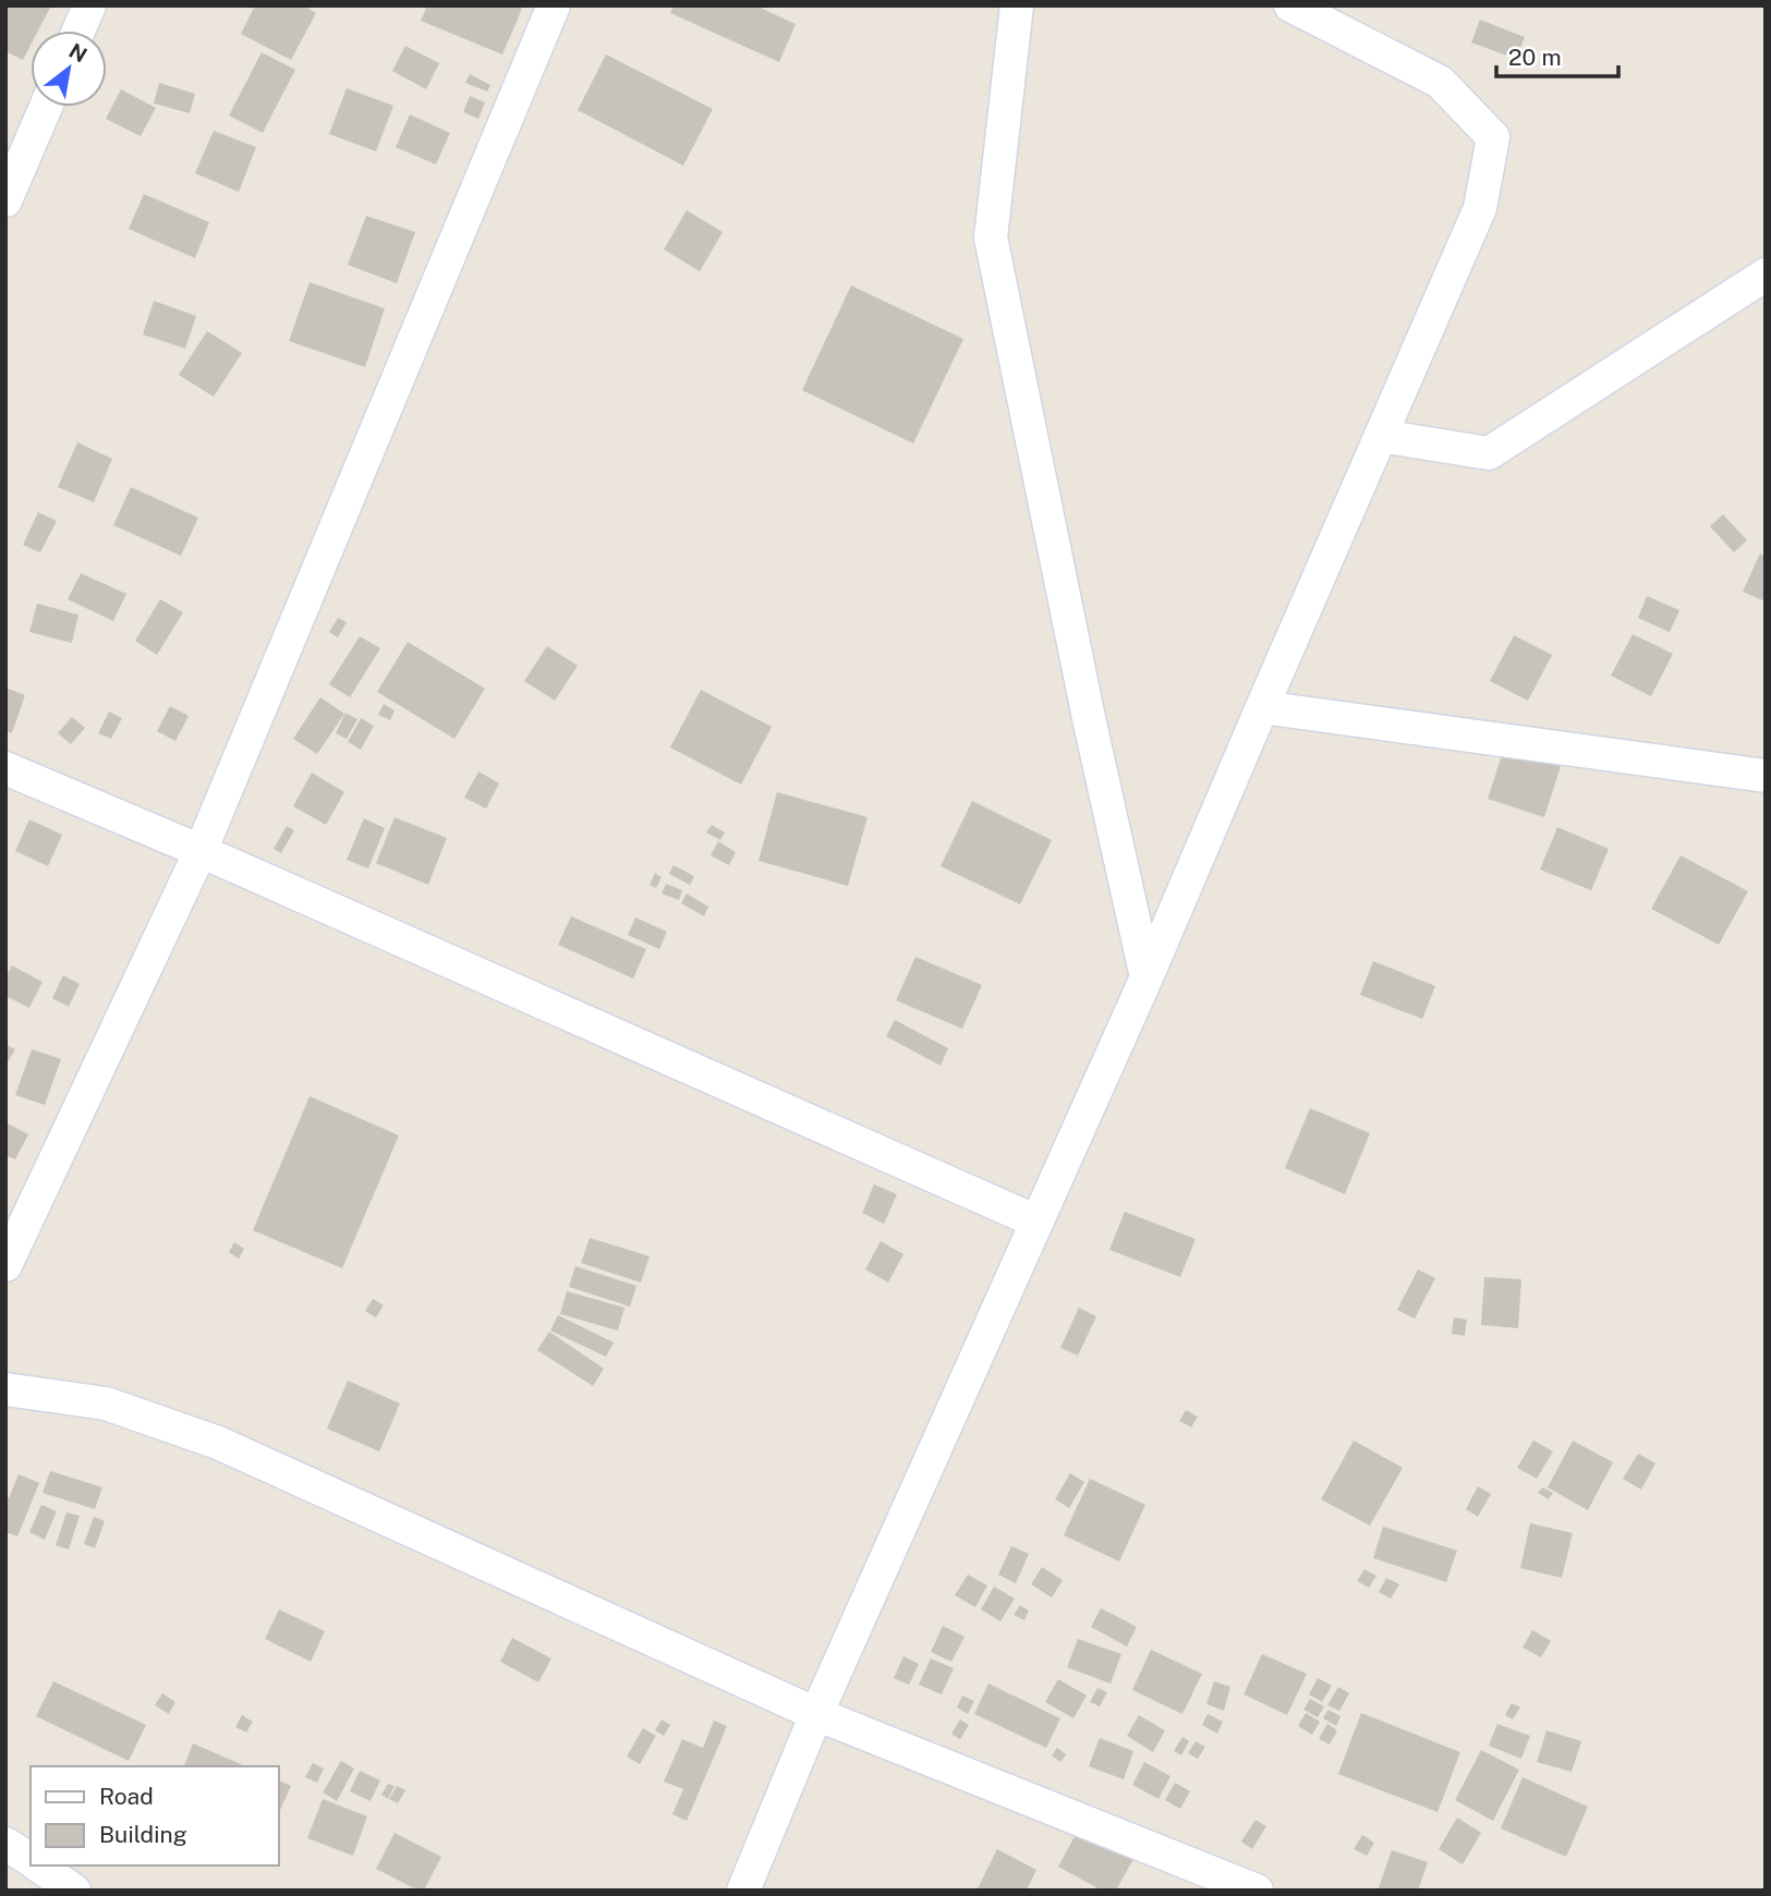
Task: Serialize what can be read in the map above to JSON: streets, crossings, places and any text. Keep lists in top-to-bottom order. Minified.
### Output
{"legend":["Road","Building"],"scale_bar":"20 m","north":"top right"}
